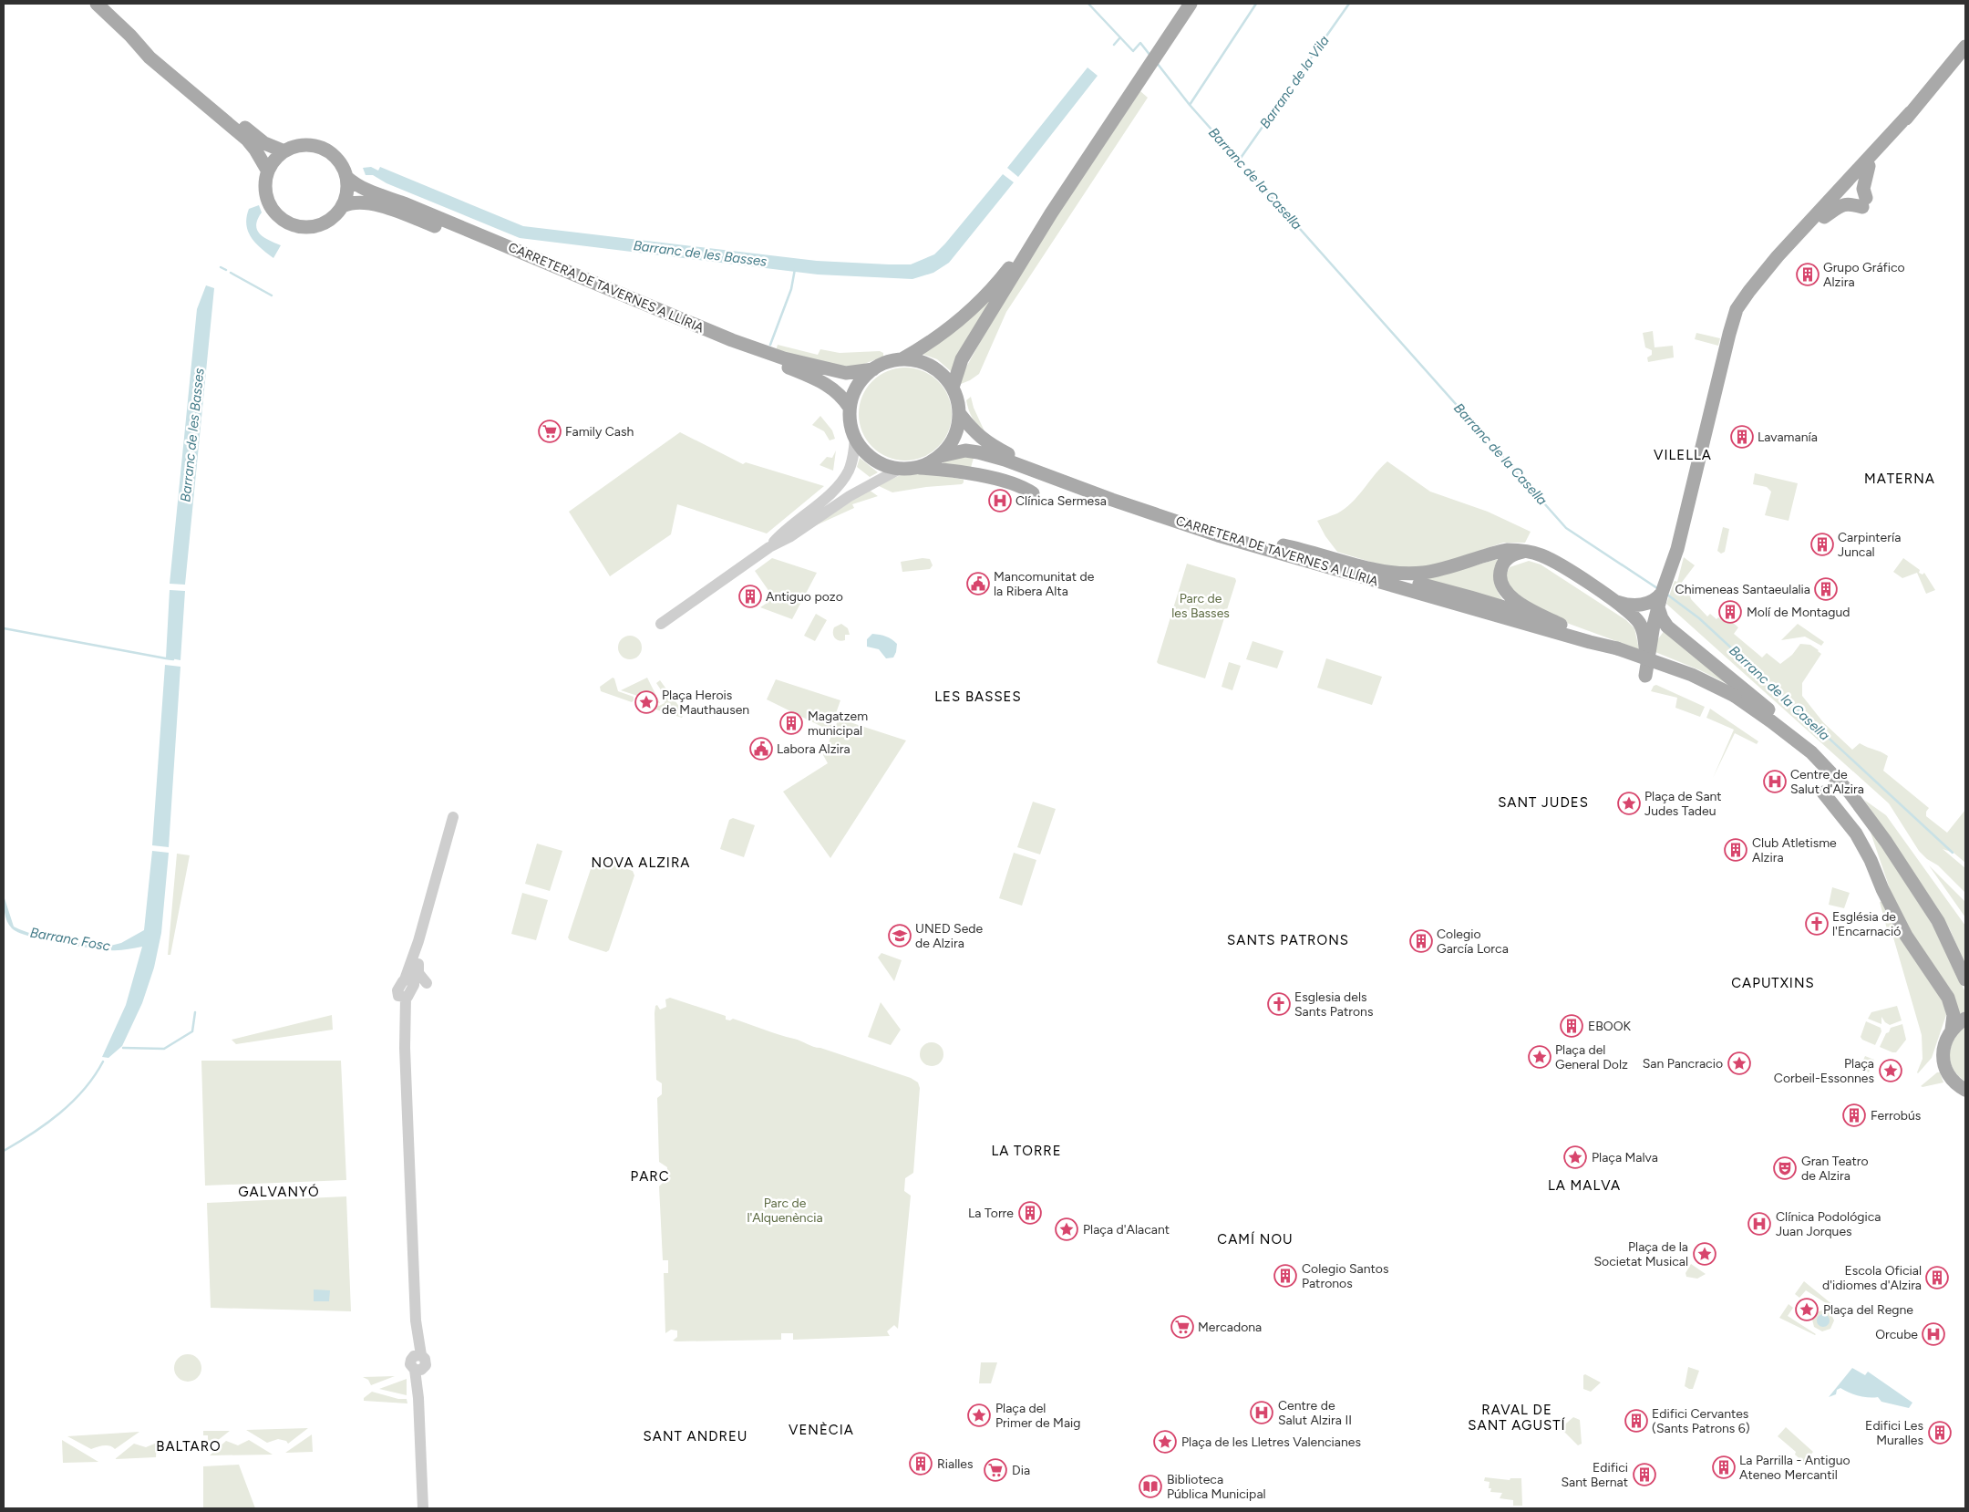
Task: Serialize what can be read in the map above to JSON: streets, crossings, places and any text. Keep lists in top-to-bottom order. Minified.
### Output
{"streets":{"main road":["CARRETERA DE TAVERNES A LLÍRIA"]},"districts":["VILELLA","MATERNA","LES BASSES","SANT JUDES","NOVA ALZIRA","SANTS PATRONS","CAPUTXINS","LA TORRE","PARC","LA MALVA","GALVANYÓ","CAMÍ NOU","RAVAL DE SANT AGUSTÍ","VENÈCIA","SANT ANDREU","BALTARO"],"water":["Barranc de la Vila","Barranc de la Casella","Barranc de les Basses","Barranc Fosc"],"parks":["Parc de les Basses","Parc de l'Alquenència"],"places":{"building":["Grupo Gráfico Alzira","Lavamanía","Carpintería Juncal","Chimeneas Santaeulalia","Antiguo pozo","Molí de Montagud","Magatzem municipal","Club Atletisme Alzira","Colegio García Lorca","EBOOK","Ferrobús","La Torre","Colegio Santos Patronos","Escola Oficial d'idiomes d'Alzira","Edifici Cervantes (Sants Patrons 6)","Edifici Les Muralles","Rialles","La Parrilla - Antiguo Ateneo Mercantil","Edifici Sant Bernat"],"supermarket":["Family Cash","Mercadona","Dia"],"hospital":["Clínica Sermesa","Centre de Salut d'Alzira","Clínica Podológica Juan Jorques","Orcube","Centre de Salut Alzira II"],"public building":["Mancomunitat de la Ribera Alta","Labora Alzira"],"place":["Plaça Herois de Mauthausen","Plaça de Sant Judes Tadeu","Plaça del General Dolz","San Pancracio","Plaça Corbeil-Essonnes","Plaça Malva","Plaça d'Alacant","Plaça de la Societat Musical","Plaça del Regne","Plaça del Primer de Maig","Plaça de les Lletres Valencianes"],"church":["Església de l'Encarnació","Esglesia dels Sants Patrons"],"school or university":["UNED Sede de Alzira"],"theatre":["Gran Teatro de Alzira"],"library":["Biblioteca Pública Municipal"]}}
